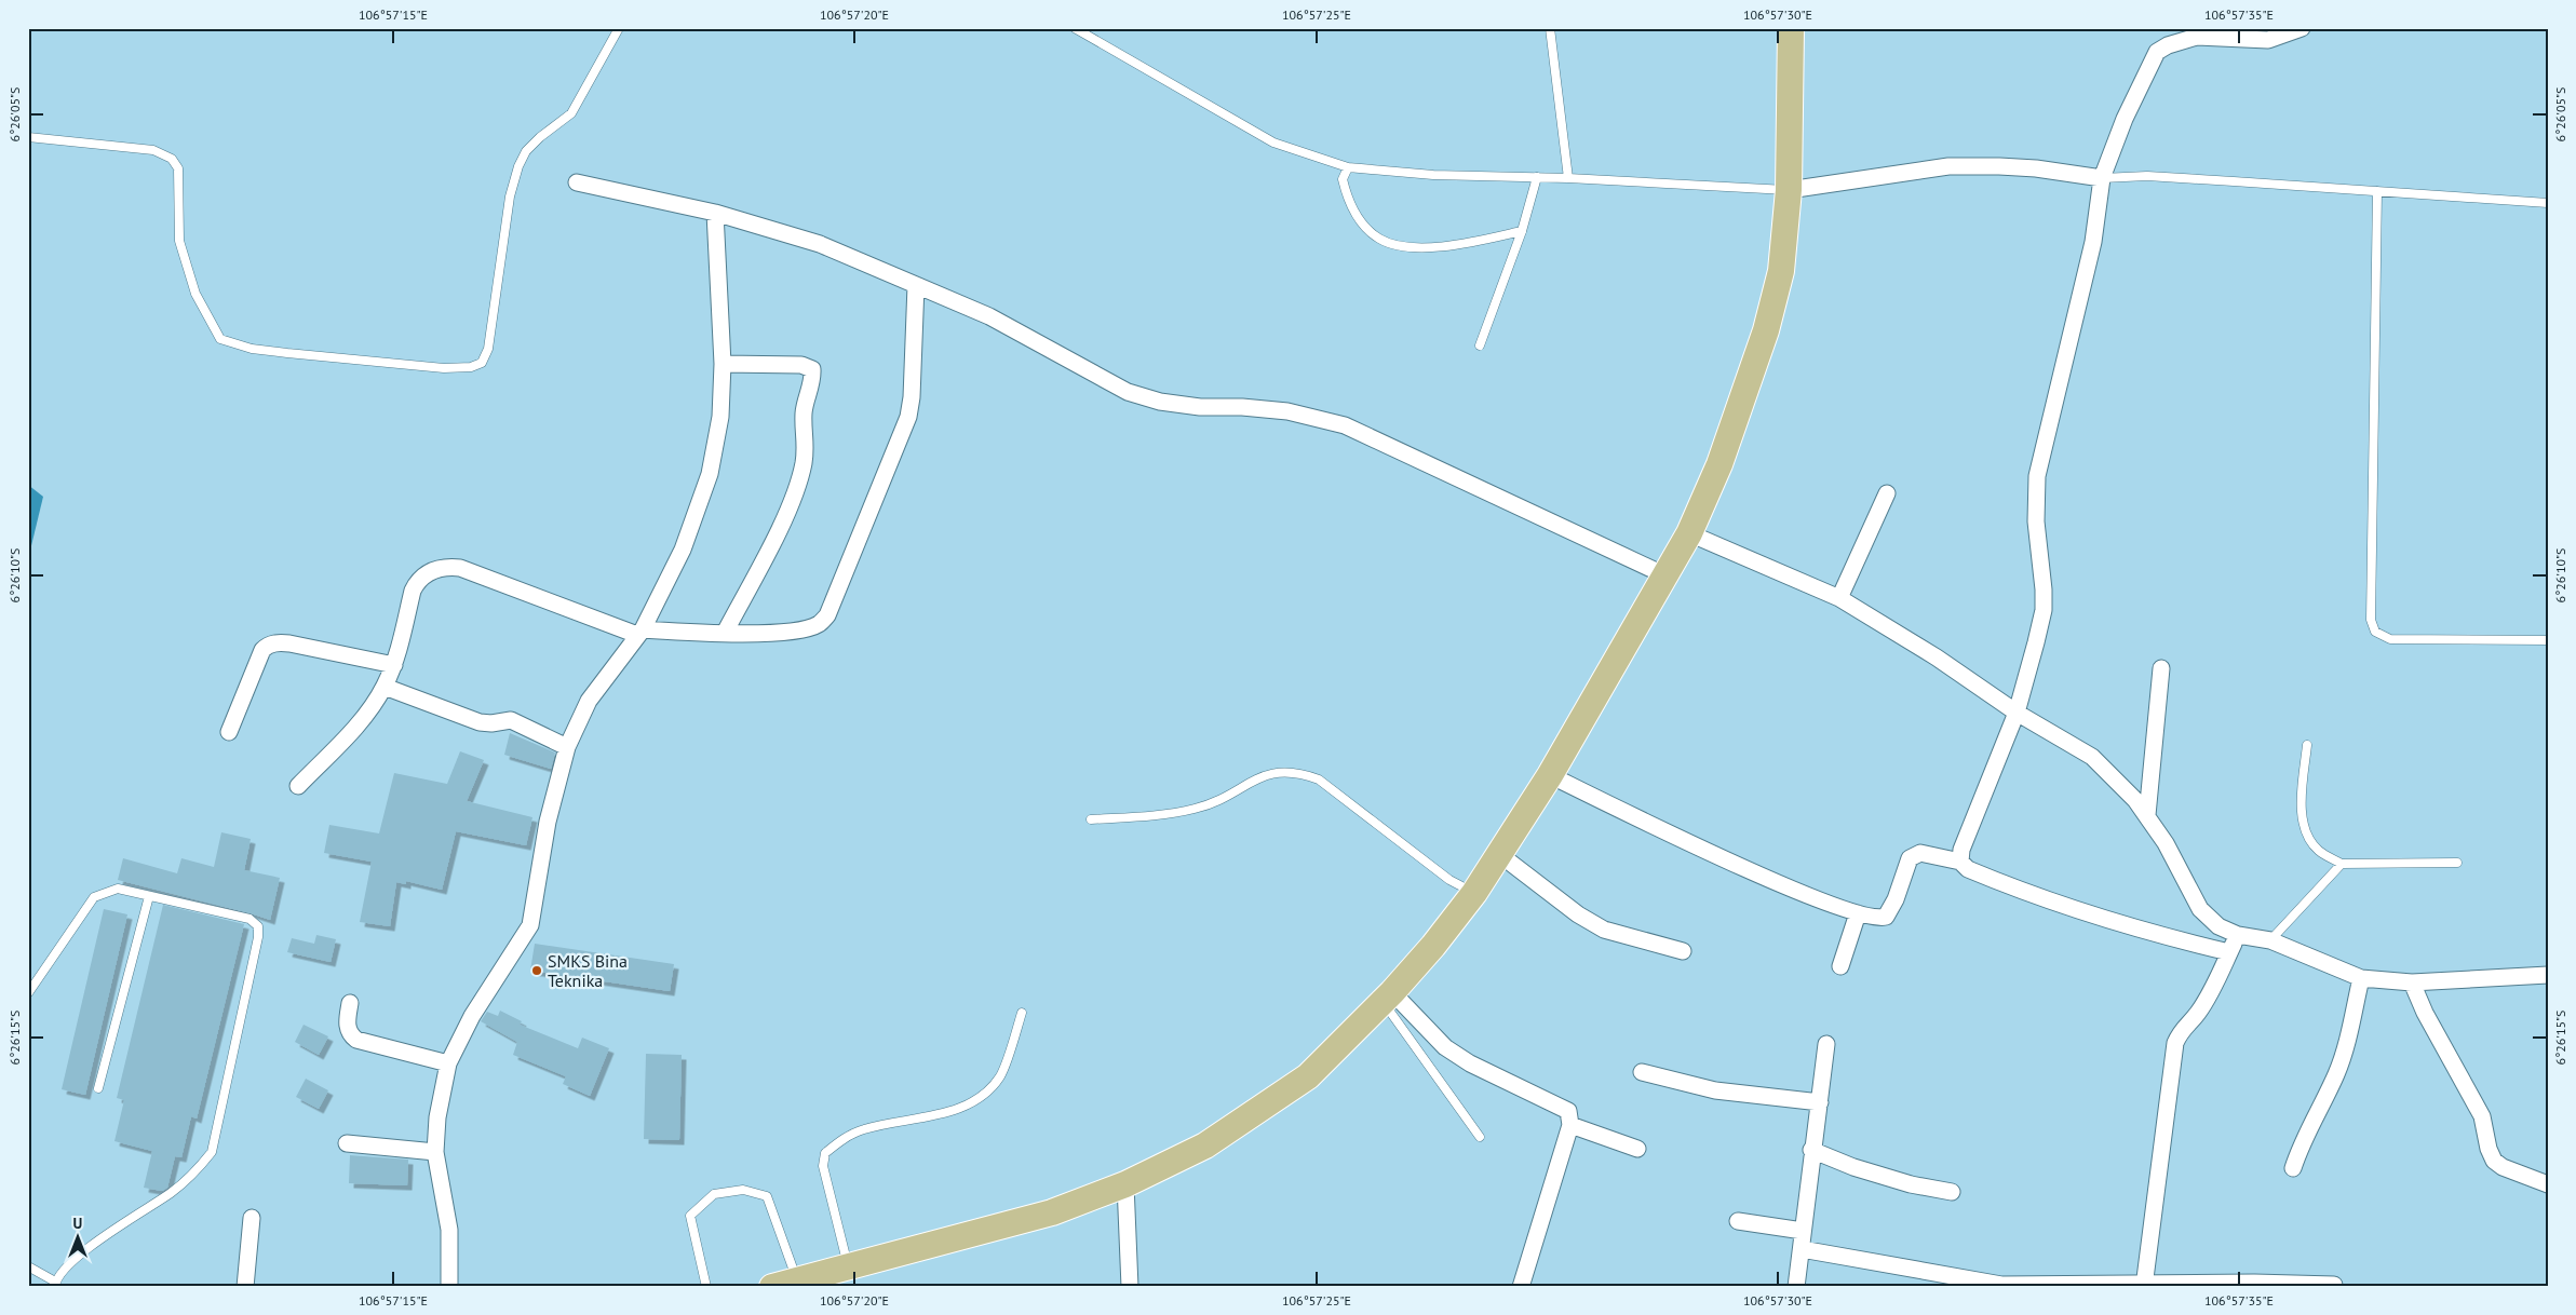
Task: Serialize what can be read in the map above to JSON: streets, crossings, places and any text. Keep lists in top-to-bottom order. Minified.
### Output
{"places":["SMKS Bina Teknika"],"north":"top","coordinates":["106°57'15\"E","106°57'20\"E","106°57'25\"E","106°57'30\"E","106°57'35\"E","6°26'05\"S","6°26'10\"S","6°26'15\"S"]}
